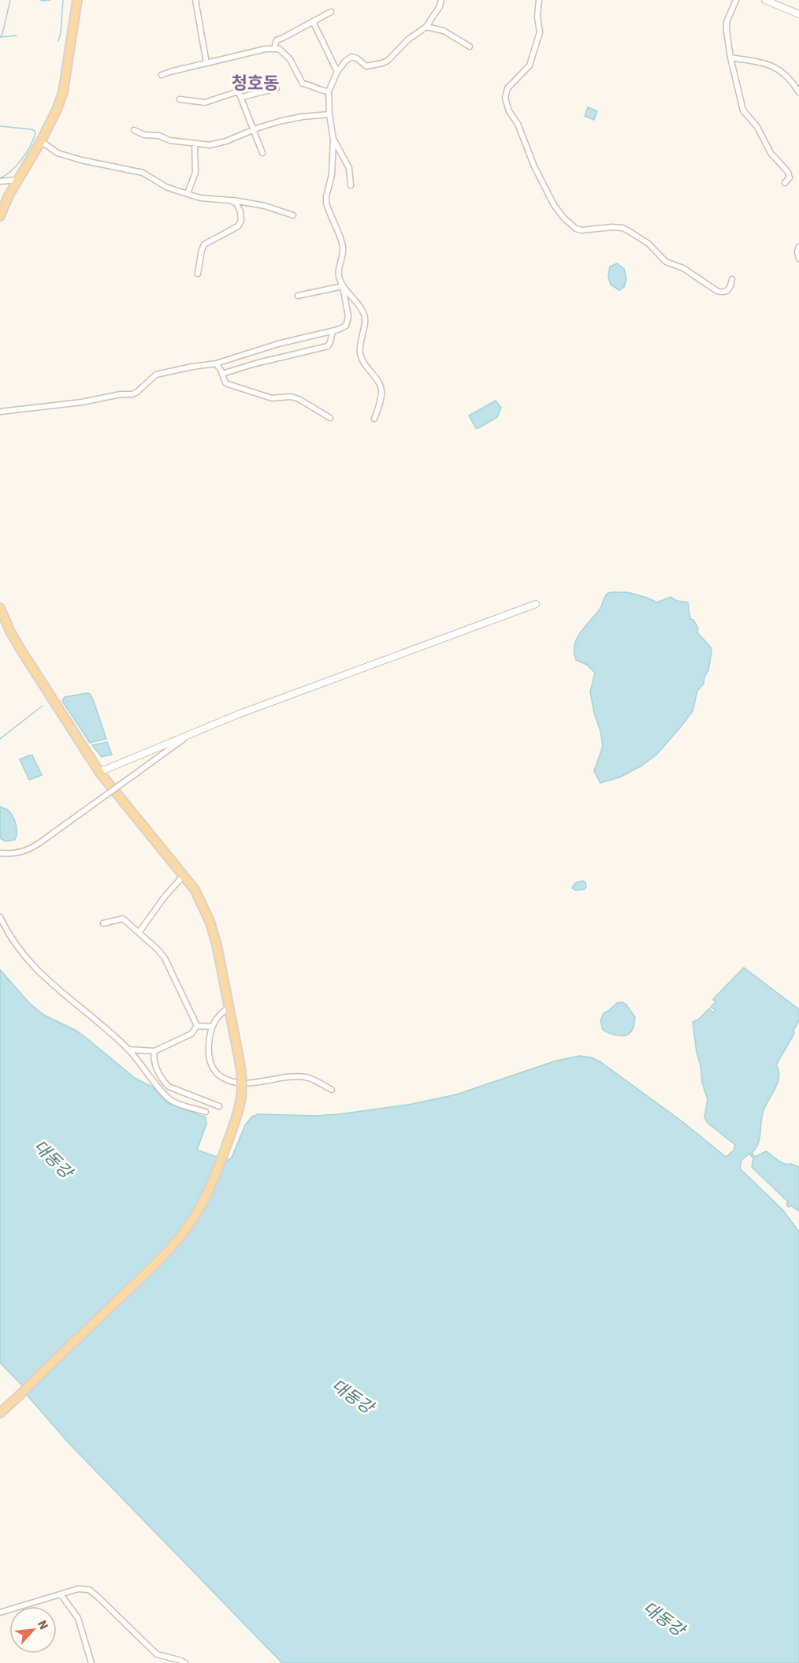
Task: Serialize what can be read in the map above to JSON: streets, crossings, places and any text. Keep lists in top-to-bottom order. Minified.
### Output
{"districts":["청호동"],"water":["대동강"],"north":"top right"}
